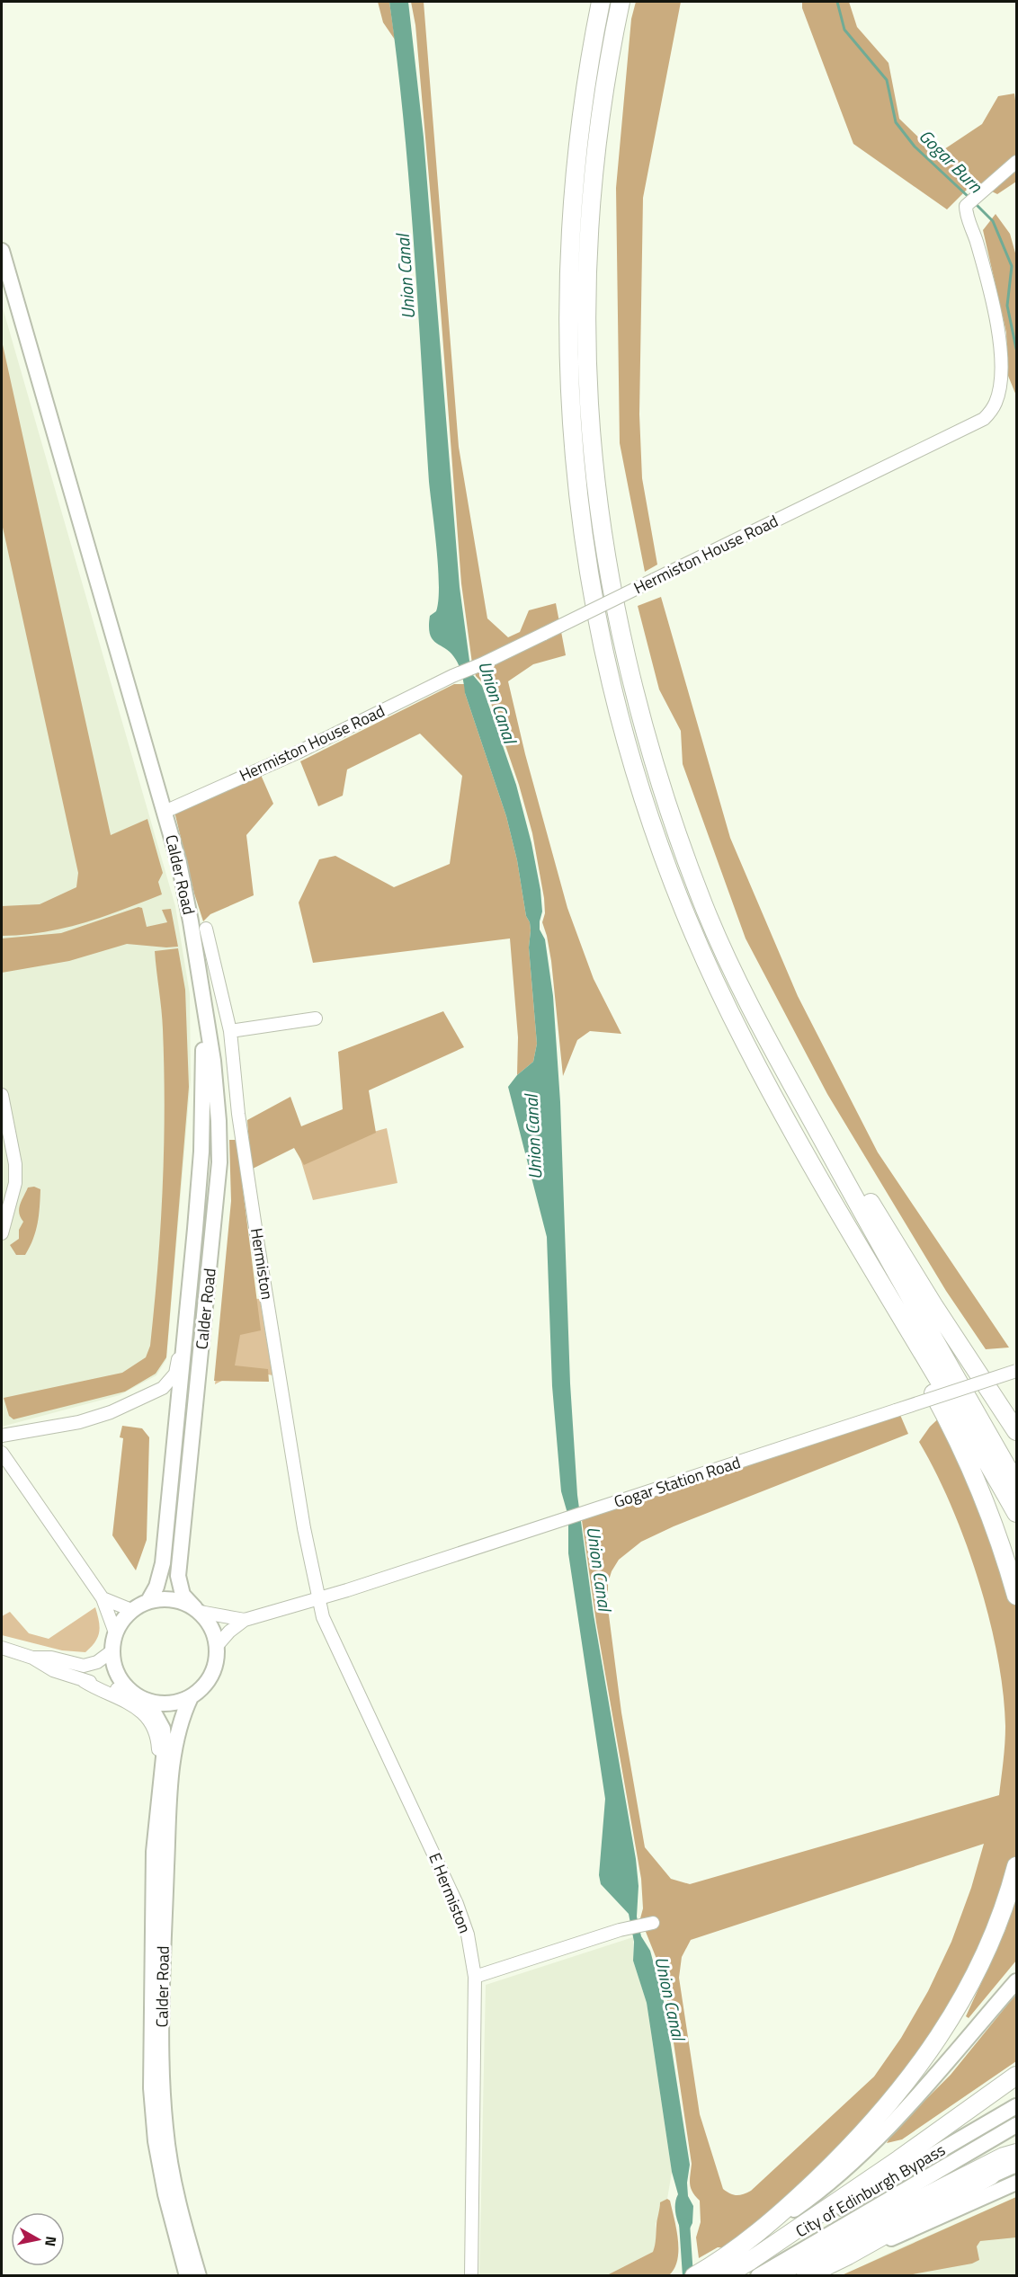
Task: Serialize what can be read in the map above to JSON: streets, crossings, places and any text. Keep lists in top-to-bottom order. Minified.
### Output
{"streets":{"highway":["City of Edinburgh Bypass"],"main road":["Calder Road"],"street":["Hermiston House Road","Hermiston","Gogar Station Road","E Hermiston"]},"crossings":[["Hermiston House Road","Calder Road"],["Calder Road","Gogar Station Road"],["Hermiston","Gogar Station Road"],["Hermiston","E Hermiston"],["Gogar Station Road","E Hermiston"]],"water":["Gogar Burn","Union Canal"],"north":"right"}
